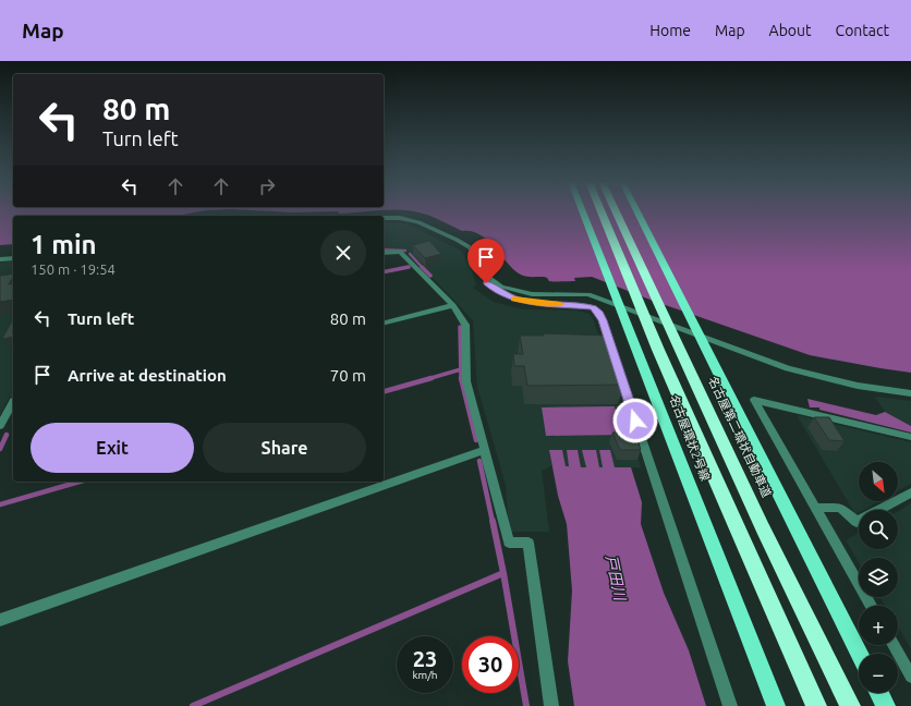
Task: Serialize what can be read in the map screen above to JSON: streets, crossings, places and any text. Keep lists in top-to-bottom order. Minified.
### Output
{"streets":{"highway":["名古屋第二環状自動車道","名古屋環状2号線"]},"water":["戸田川"],"north":"bottom right","page":{"header":"Map","nav":["Home","Map","About","Contact"],"turn":["80 m","Turn left"],"heading":["1 min","150 m · 19:54"],"list":[{"name":"Turn left","value":"80 m"},{"name":"Arrive at destination","value":"70 m"}],"buttons":["Exit","Share"],"map_buttons":["+","−"],"speed":"23 km/h","limit":"30"}}
